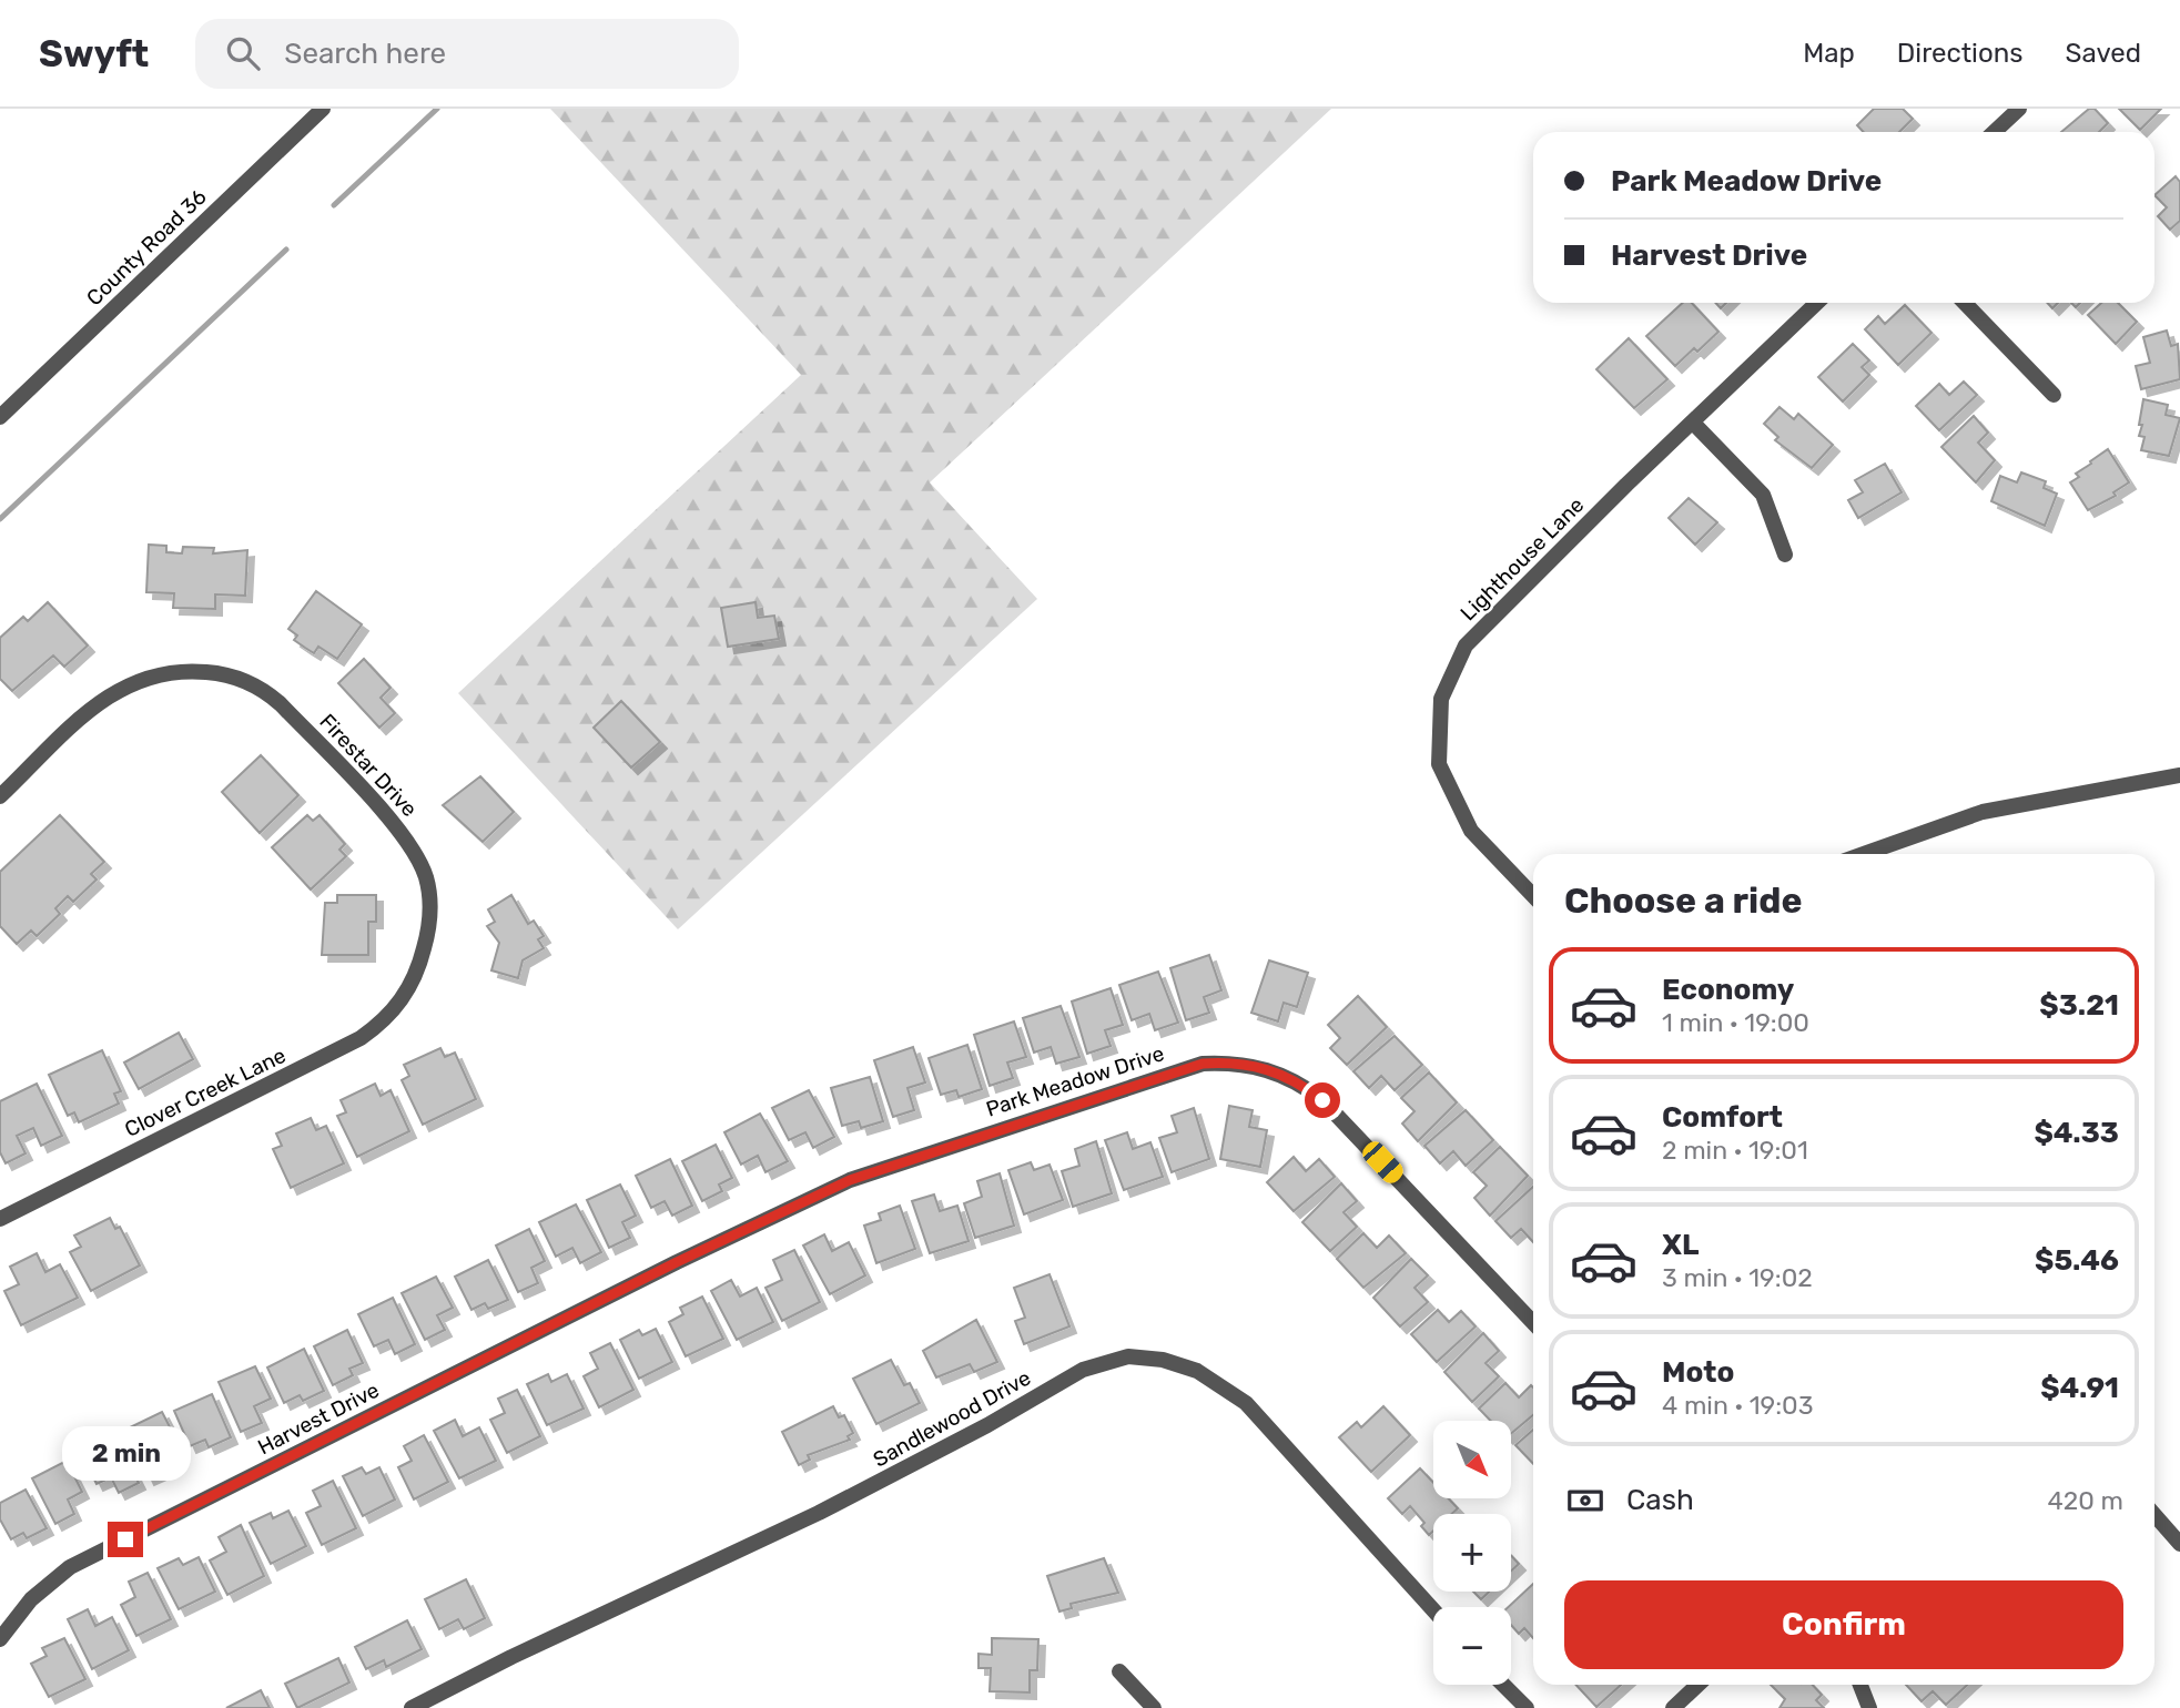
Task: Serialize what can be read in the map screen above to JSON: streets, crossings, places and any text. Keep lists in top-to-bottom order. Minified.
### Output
{"streets":{"street":["County Road 36","Lighthouse Lane","Firestar Drive","Park Meadow Drive","Clover Creek Lane","Harvest Drive","Sandlewood Drive"]},"crossings":[["Firestar Drive","Clover Creek Lane"],["Park Meadow Drive","Harvest Drive"]],"north":"bottom right","page":{"header":"Swyft","search":"Search here","nav":["Map","Directions","Saved"],"banner":["Park Meadow Drive","Harvest Drive"],"heading":"Choose a ride","list":[{"name":"Economy","note":"1 min · 19:00","value":"$3.21"},{"name":"Comfort","note":"2 min · 19:01","value":"$4.33"},{"name":"XL","note":"3 min · 19:02","value":"$5.46"},{"name":"Moto","note":"4 min · 19:03","value":"$4.91"}],"map_buttons":["+","−"],"bubble":"2 min","pay":["Cash","420 m"],"buttons":"Confirm"}}
